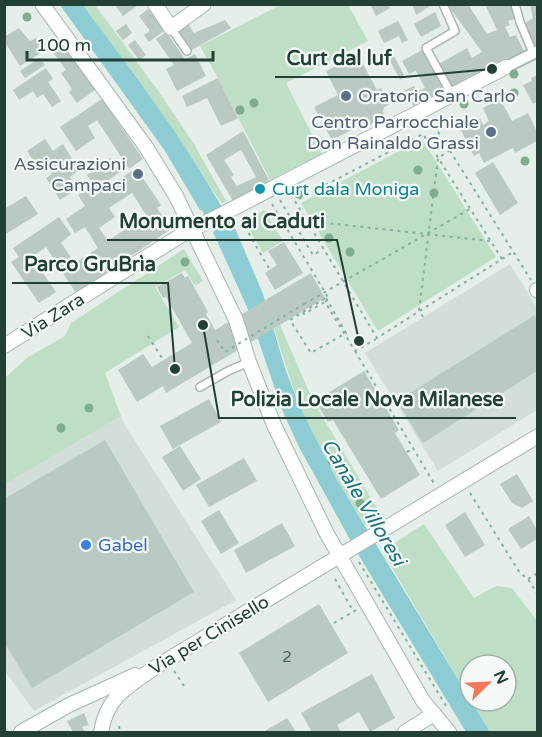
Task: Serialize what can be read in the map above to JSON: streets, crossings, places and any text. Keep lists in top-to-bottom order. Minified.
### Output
{"streets":{"street":["Via Zara","Via per Cinisello"]},"water":["Canale Villoresi"],"places":["Curt dal luf","Oratorio San Carlo","Centro Parrocchiale Don Rainaldo Grassi","Assicurazioni Campaci","Curt dala Moniga","Polizia Locale Nova Milanese","Monumento ai Caduti","Parco GruBrìa","Gabel"],"house_numbers":["2"],"scale_bar":"100 m","north":"top right"}
